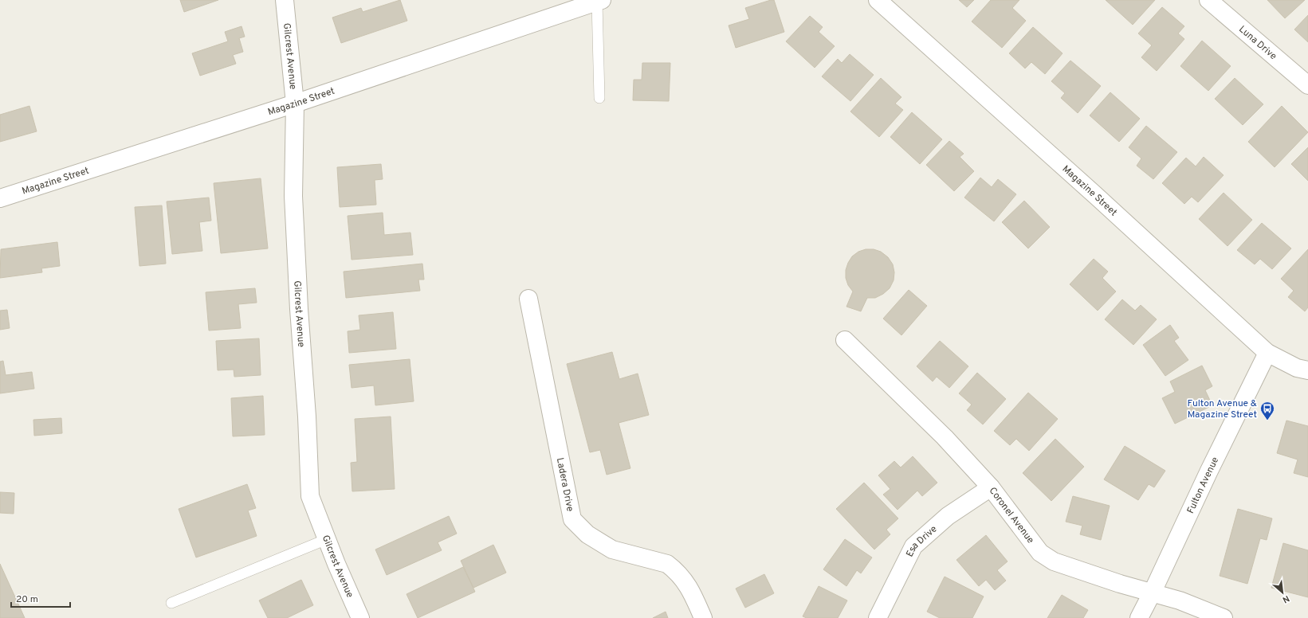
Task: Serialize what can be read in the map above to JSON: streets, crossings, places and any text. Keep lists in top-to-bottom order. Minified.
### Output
{"streets":{"street":["Luna Drive","Gilcrest Avenue","Magazine Street","Ladera Drive","Fulton Avenue","Coronel Avenue","Esa Drive"]},"crossings":[["Gilcrest Avenue","Magazine Street"],["Magazine Street","Fulton Avenue"],["Fulton Avenue","Coronel Avenue"],["Coronel Avenue","Esa Drive"]],"places":{"bus stop":["Fulton Avenue & Magazine Street"]},"scale_bar":"20 m","north":"bottom right"}
